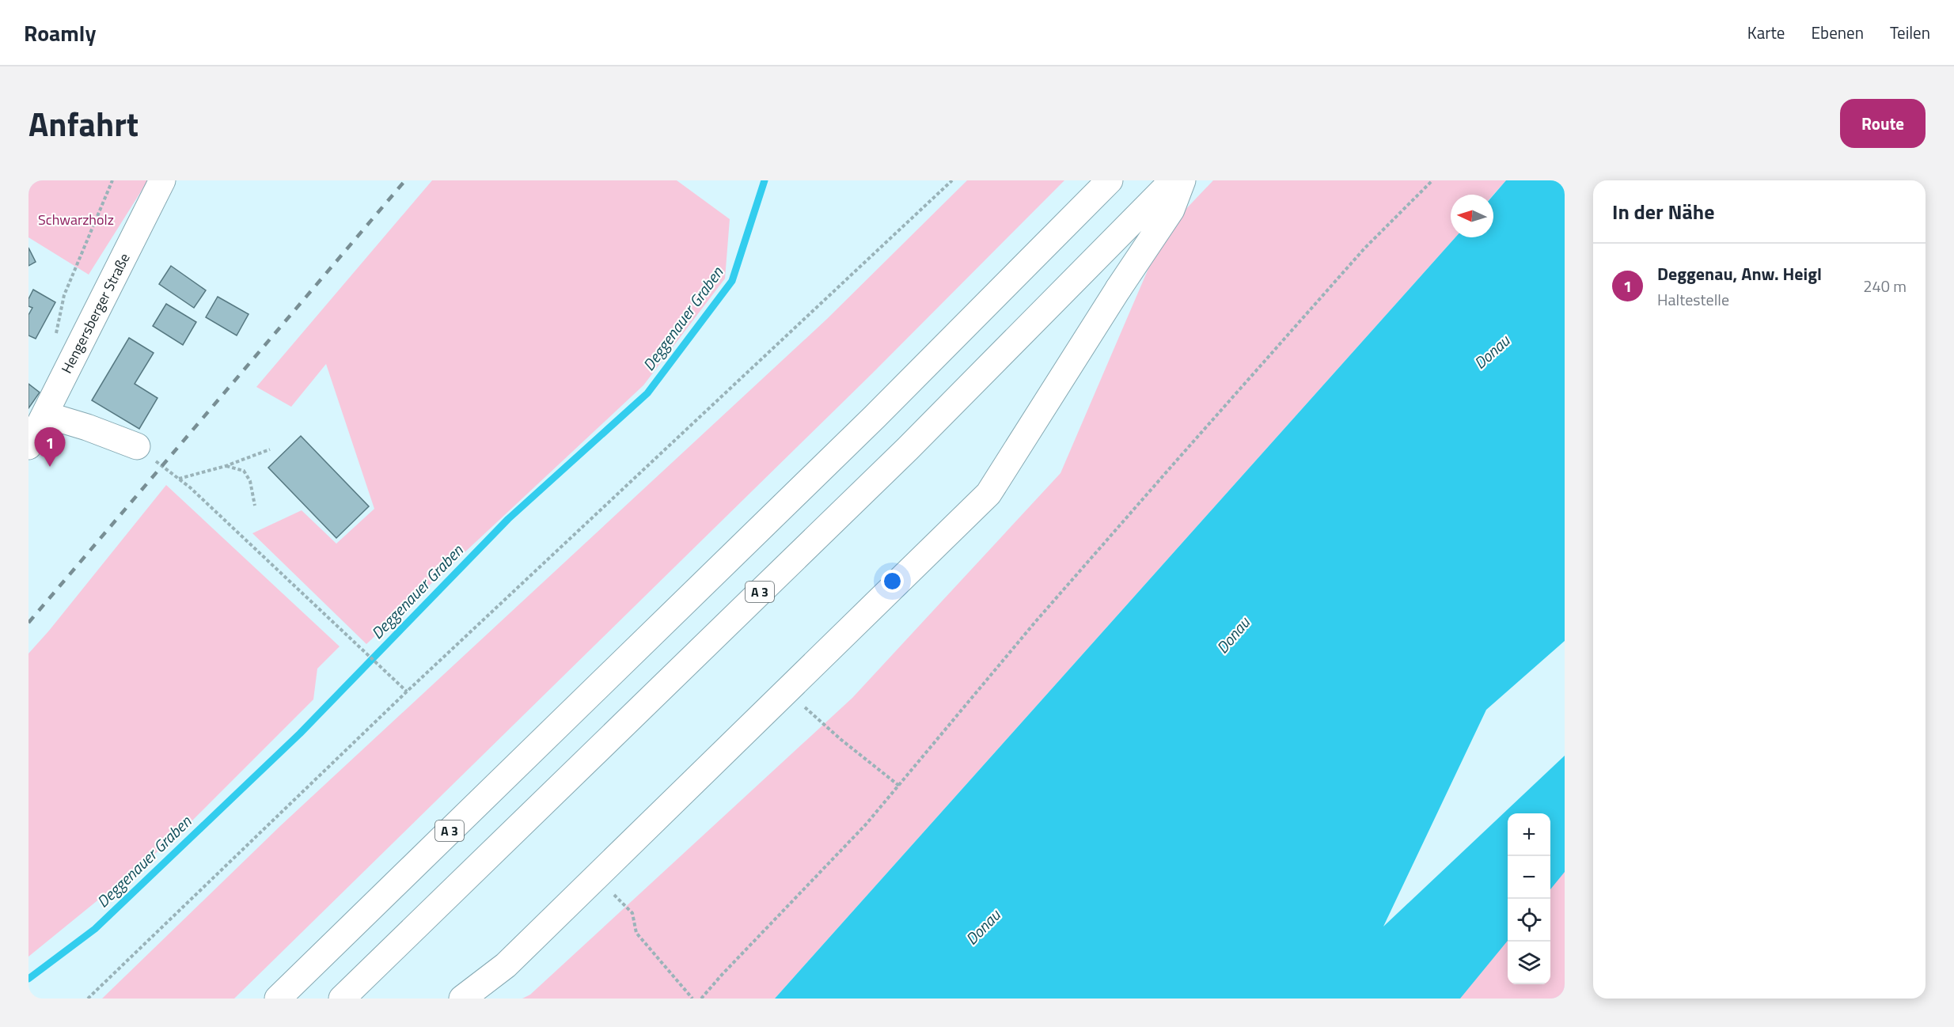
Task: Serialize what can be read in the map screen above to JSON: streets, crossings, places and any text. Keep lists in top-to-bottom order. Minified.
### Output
{"streets":{"main road":["Hengersberger Straße","A 3"]},"water":["Deggenauer Graben","Donau"],"parks":["Schwarzholz"],"north":"left","page":{"header":"Roamly","nav":["Karte","Ebenen","Teilen"],"title":"Anfahrt","buttons":"Route","heading":"In der Nähe","list":[{"mark":"1","name":"Deggenau, Anw. Heigl","note":"Haltestelle","value":"240 m"}],"pins":"1","map_buttons":["+","−"]}}
